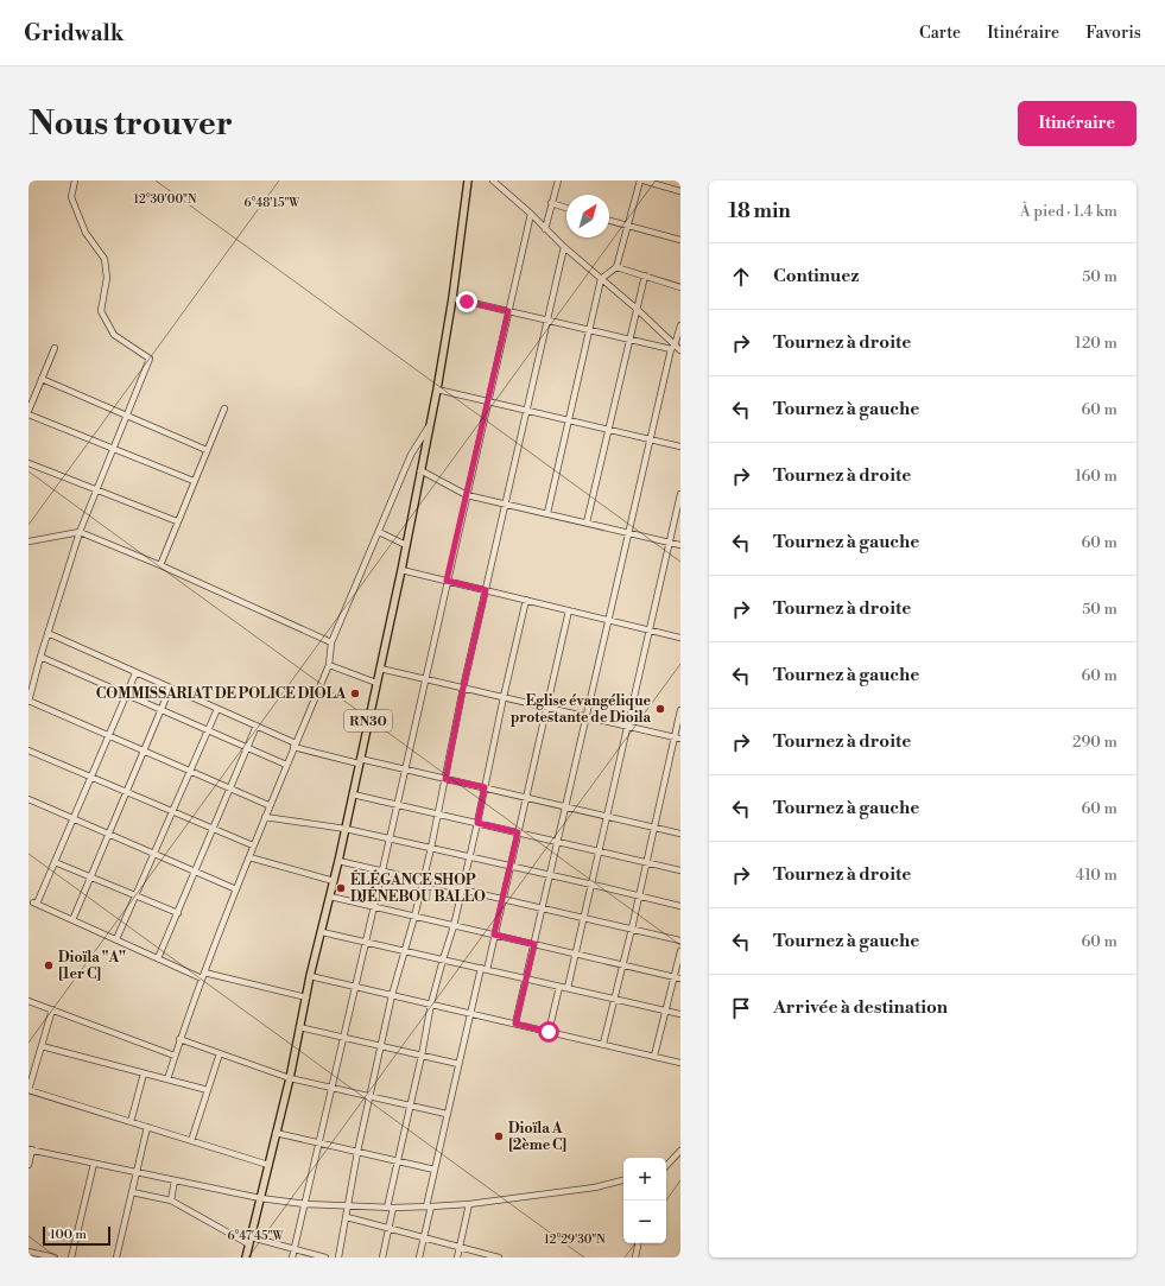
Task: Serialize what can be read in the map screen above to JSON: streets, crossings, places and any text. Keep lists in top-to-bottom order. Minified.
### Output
{"streets":{"main road":["RN30"]},"places":["COMMISSARIAT DE POLICE DIOLA","Eglise évangélique protestante de Dioila","ÉLÉGANCE SHOP DJÉNEBOU BALLO","Dioïla ''A'' [1er C]","Dioïla A [2ème C]"],"scale_bar":"100 m","north":"top right","page":{"header":"Gridwalk","nav":["Carte","Itinéraire","Favoris"],"buttons":"Itinéraire","title":"Nous trouver","heading":["18 min","À pied · 1.4 km"],"list":[["Continuez","50 m"],["Tournez à droite","120 m"],["Tournez à gauche","60 m"],["Tournez à droite","160 m"],["Tournez à gauche","60 m"],["Tournez à droite","50 m"],["Tournez à gauche","60 m"],["Tournez à droite","290 m"],["Tournez à gauche","60 m"],["Tournez à droite","410 m"],["Tournez à gauche","60 m"],"Arrivée à destination"],"map_buttons":["+","−"],"scale":"100 m"},"coordinates":["12°30'00\"N","6°48'15\"W","6°47'45\"W","12°29'30\"N"]}
